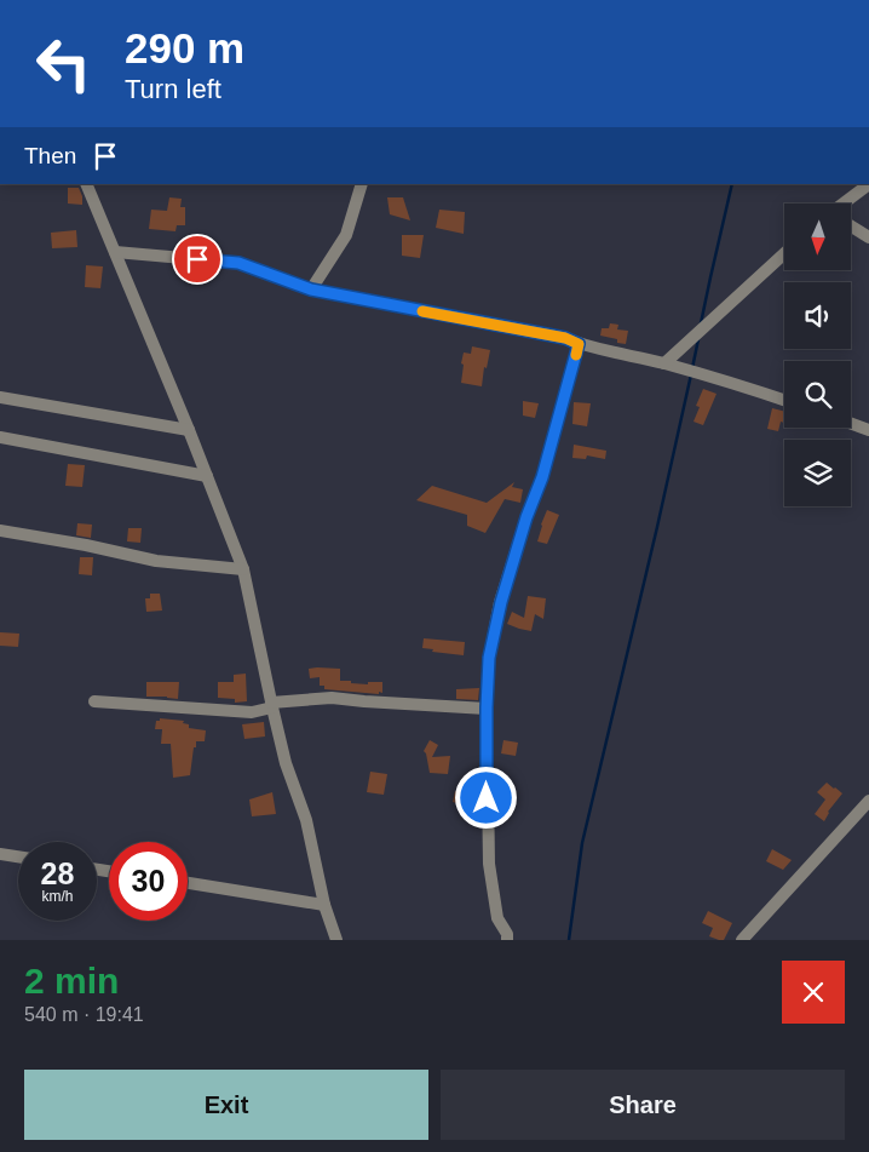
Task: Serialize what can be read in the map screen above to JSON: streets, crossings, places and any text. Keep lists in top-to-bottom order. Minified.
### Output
{"north":"bottom","page":{"turn":["290 m","Turn left"],"then":"Then","speed":"28 km/h","limit":"30","heading":["2 min","540 m · 19:41"],"buttons":["Exit","Share"]}}
